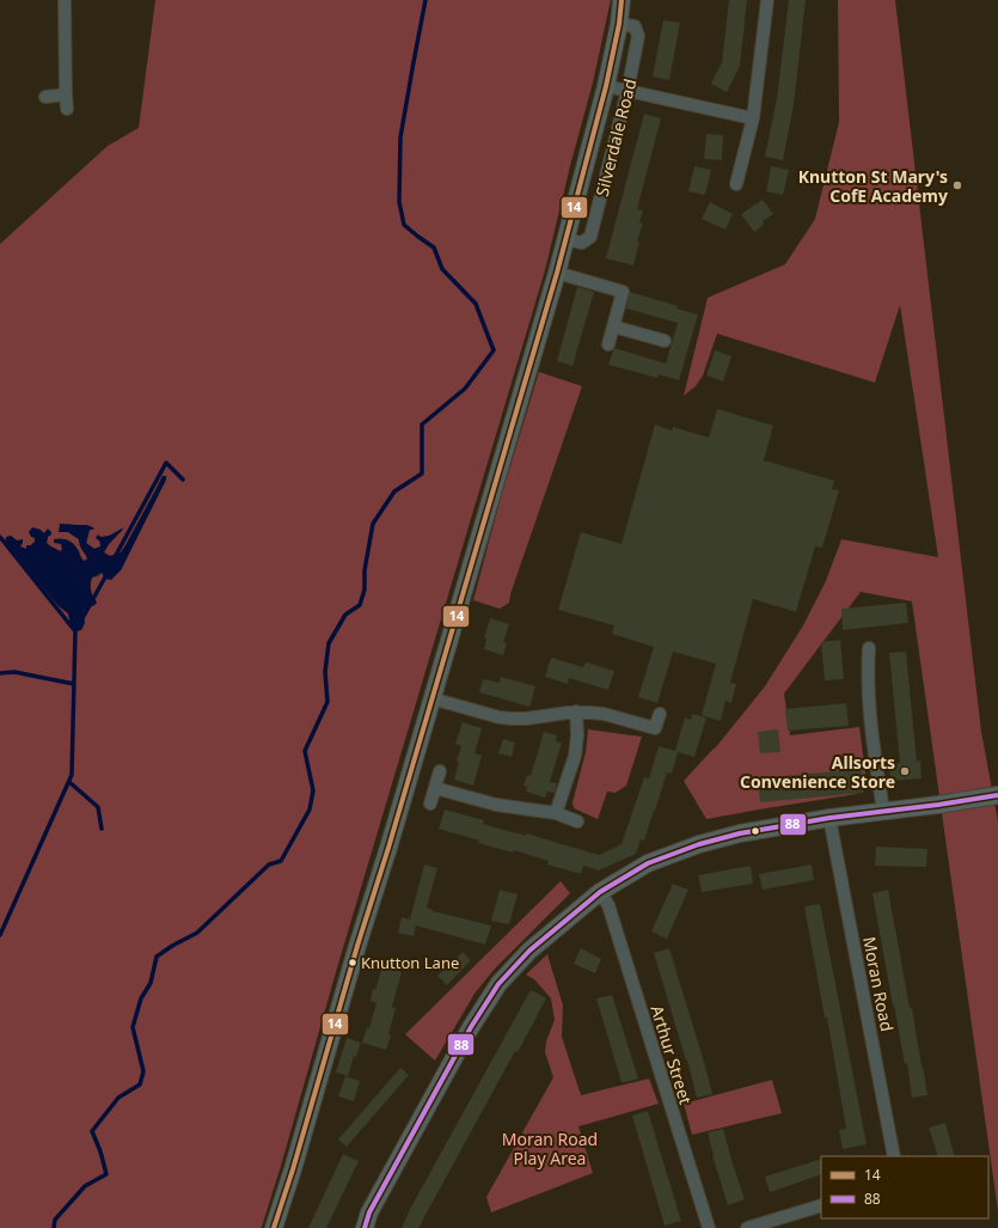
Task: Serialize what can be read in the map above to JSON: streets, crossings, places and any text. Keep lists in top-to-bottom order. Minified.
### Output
{"streets":{"main road":["Silverdale Road"],"street":["Moran Road","Arthur Street"]},"parks":["Moran Road Play Area"],"places":["Knutton St Mary's CofE Academy","Allsorts Convenience Store","Knutton Lane"],"lines":["transit line 14","transit line 88"],"legend":["14","88"]}
